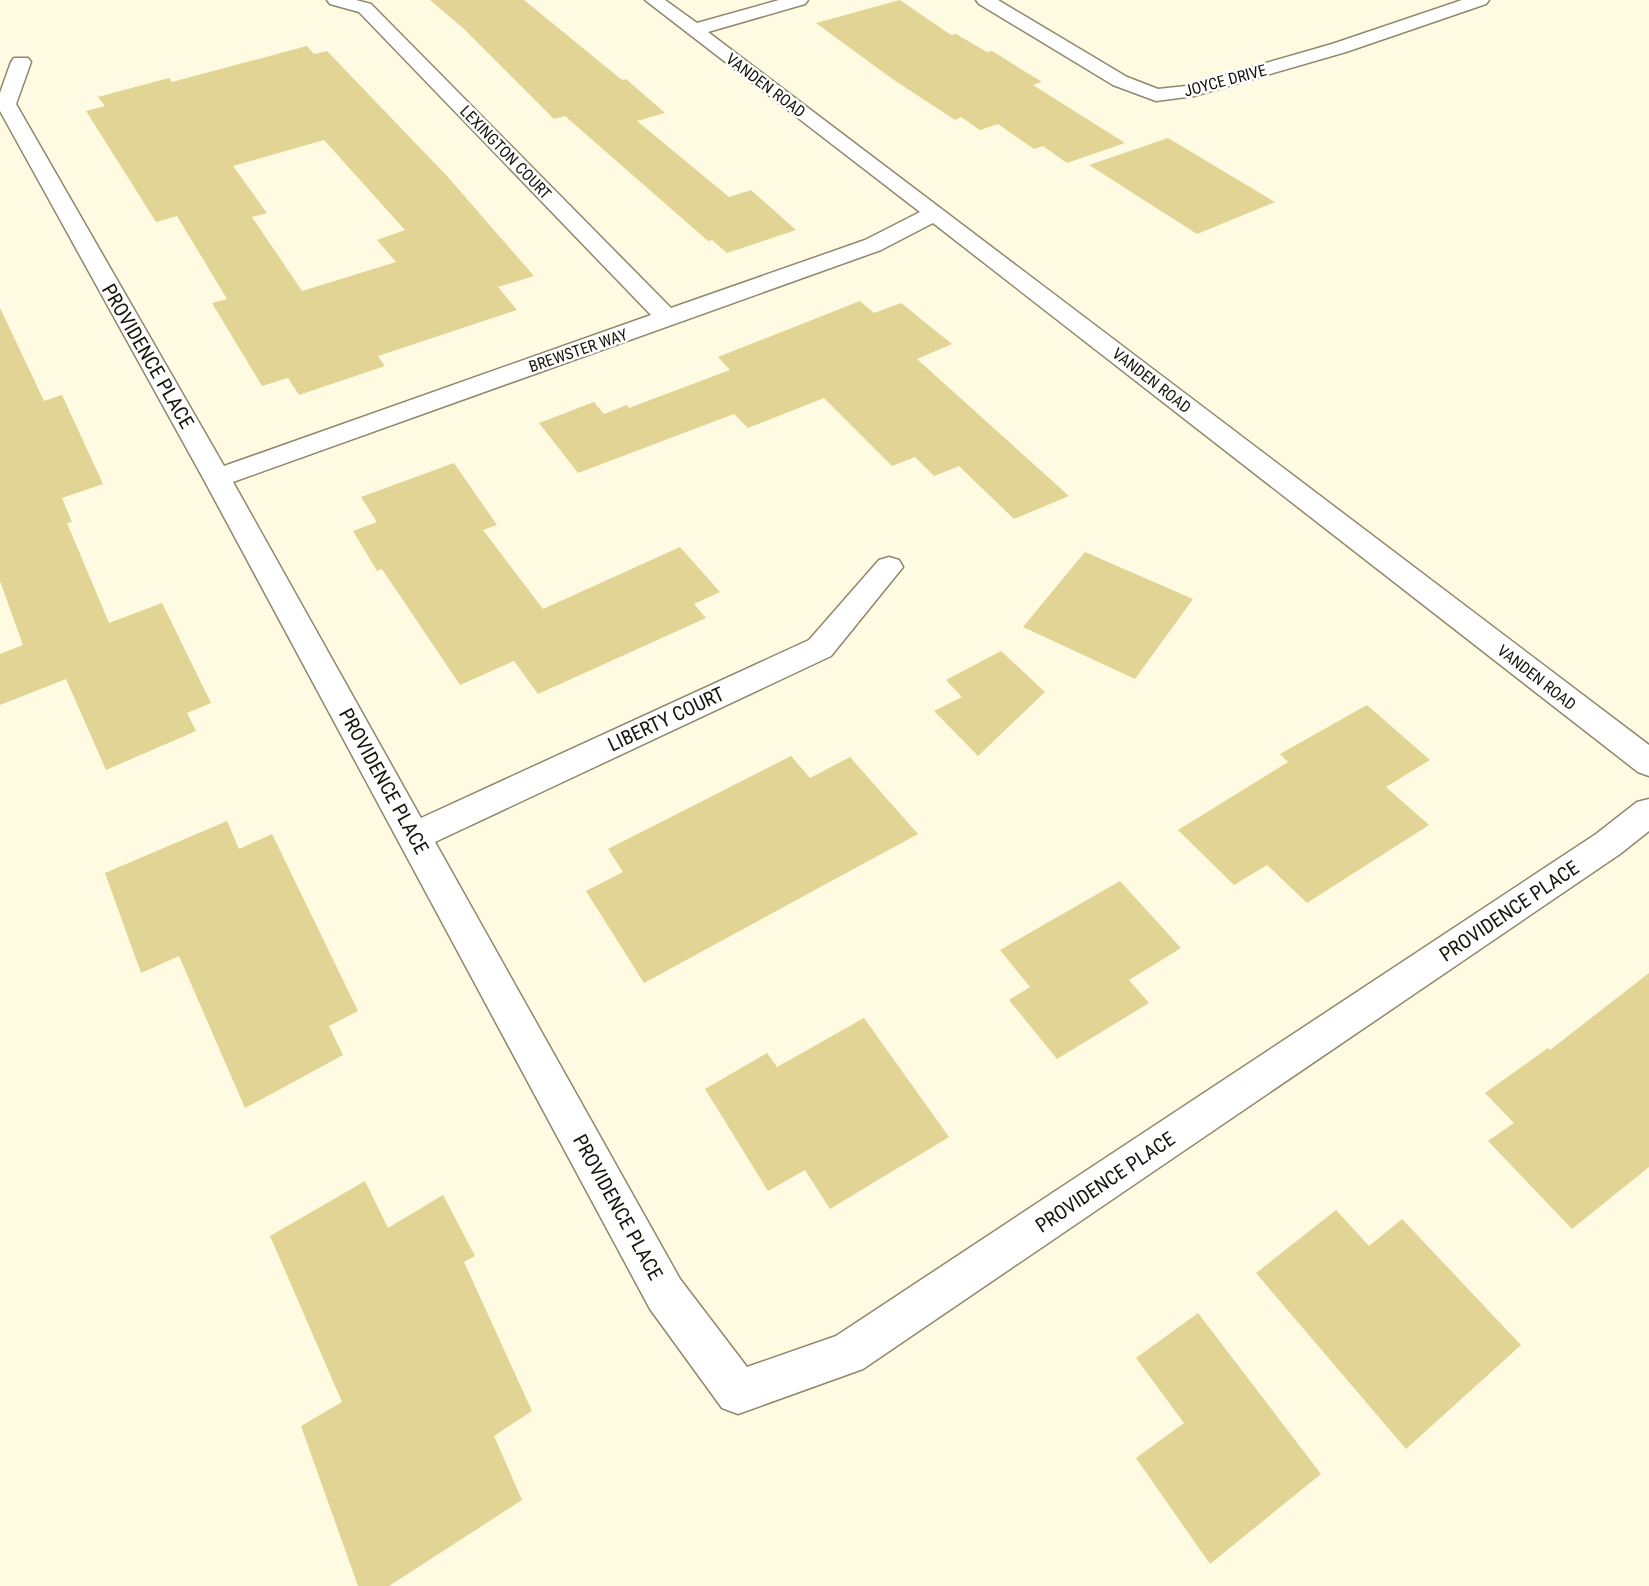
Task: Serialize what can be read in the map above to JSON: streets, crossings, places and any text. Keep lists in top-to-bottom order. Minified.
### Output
{"streets":{"street":["JOYCE DRIVE","VANDEN ROAD","LEXINGTON COURT","BREWSTER WAY","PROVIDENCE PLACE","LIBERTY COURT"]},"crossings":[["VANDEN ROAD","BREWSTER WAY"],["LEXINGTON COURT","BREWSTER WAY"],["BREWSTER WAY","PROVIDENCE PLACE"],["PROVIDENCE PLACE","LIBERTY COURT"]]}
